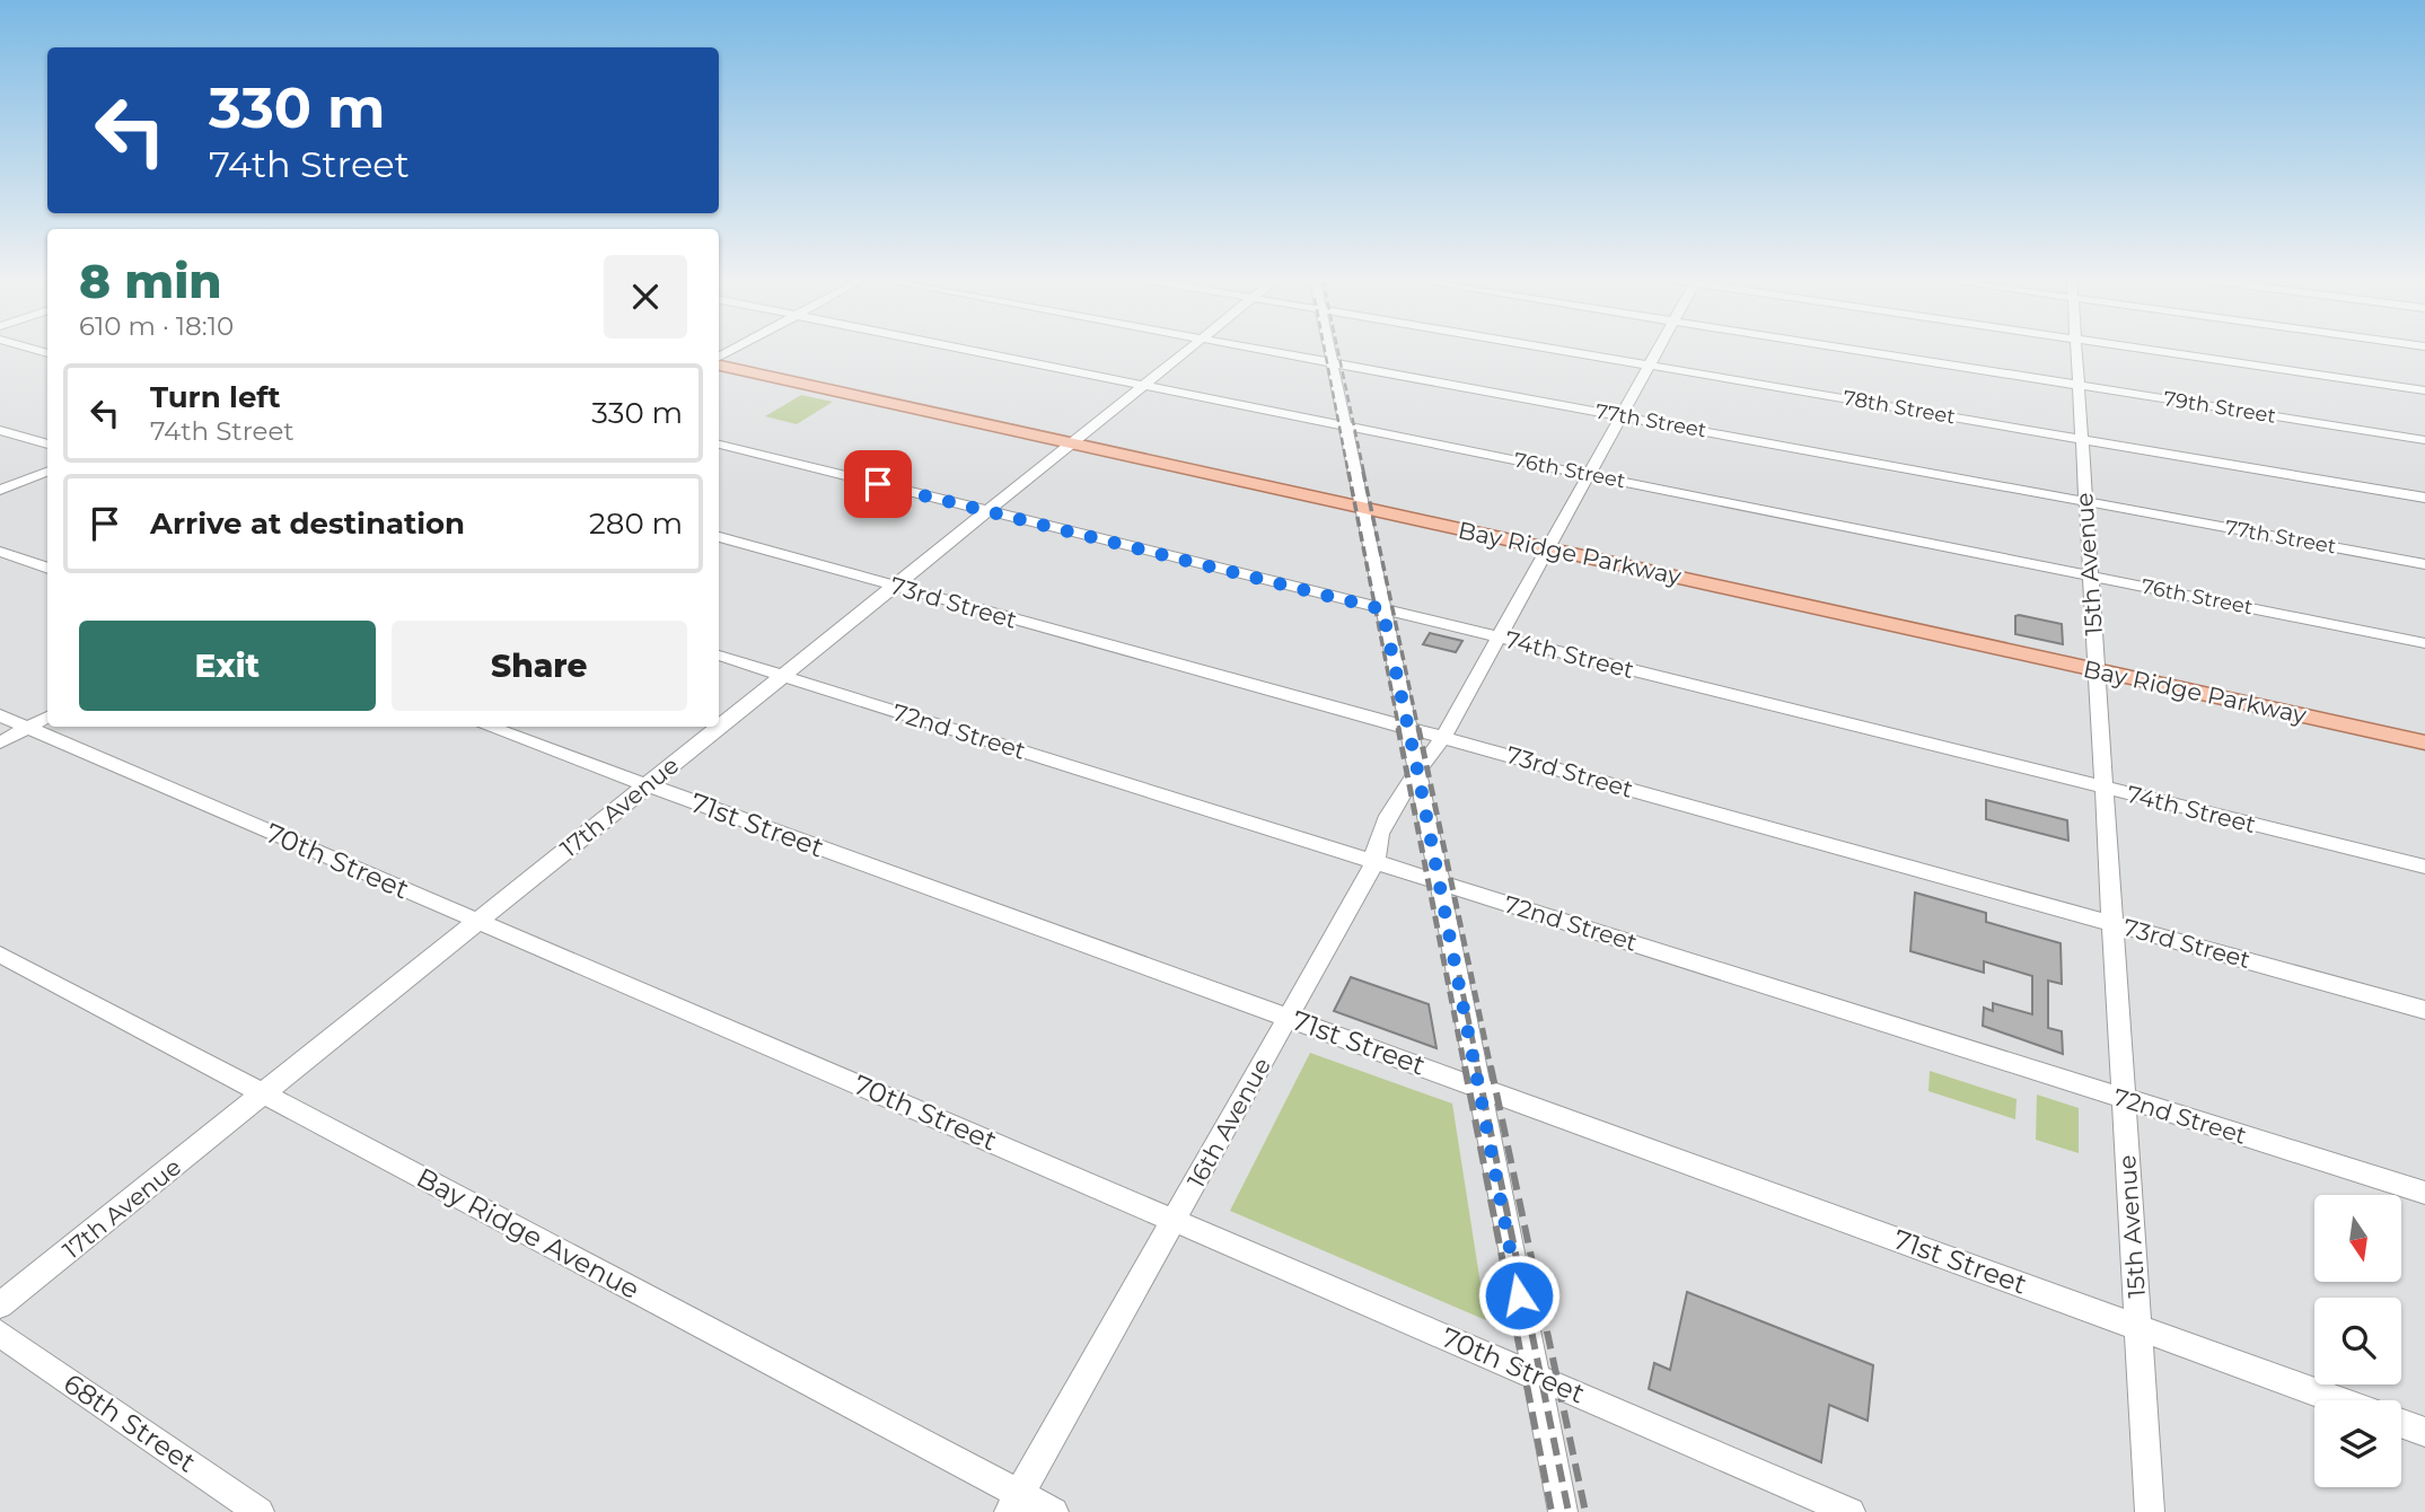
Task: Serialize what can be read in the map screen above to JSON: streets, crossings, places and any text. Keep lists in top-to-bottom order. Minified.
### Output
{"streets":{"main road":["Bay Ridge Parkway"],"street":["78th Street","79th Street","77th Street","76th Street","15th Avenue","73rd Street","74th Street","72nd Street","17th Avenue","71st Street","70th Street","16th Avenue","Bay Ridge Avenue","68th Street"]},"crossings":[["78th Street","15th Avenue"],["78th Street","16th Avenue"],["79th Street","15th Avenue"],["77th Street","15th Avenue"],["77th Street","16th Avenue"],["76th Street","15th Avenue"],["76th Street","17th Avenue"],["76th Street","16th Avenue"],["Bay Ridge Parkway","15th Avenue"],["Bay Ridge Parkway","17th Avenue"],["Bay Ridge Parkway","16th Avenue"],["15th Avenue","73rd Street"],["15th Avenue","74th Street"],["15th Avenue","72nd Street"],["15th Avenue","71st Street"],["73rd Street","17th Avenue"],["73rd Street","16th Avenue"],["74th Street","17th Avenue"],["74th Street","16th Avenue"],["72nd Street","17th Avenue"],["72nd Street","16th Avenue"],["17th Avenue","71st Street"],["17th Avenue","70th Street"],["17th Avenue","Bay Ridge Avenue"],["71st Street","16th Avenue"],["70th Street","16th Avenue"],["16th Avenue","Bay Ridge Avenue"]],"north":"bottom","page":{"turn":["330 m","74th Street"],"heading":["8 min","610 m · 18:10"],"list":[{"name":"Turn left","note":"74th Street","value":"330 m"},{"name":"Arrive at destination","value":"280 m"}],"buttons":["Exit","Share"]}}
